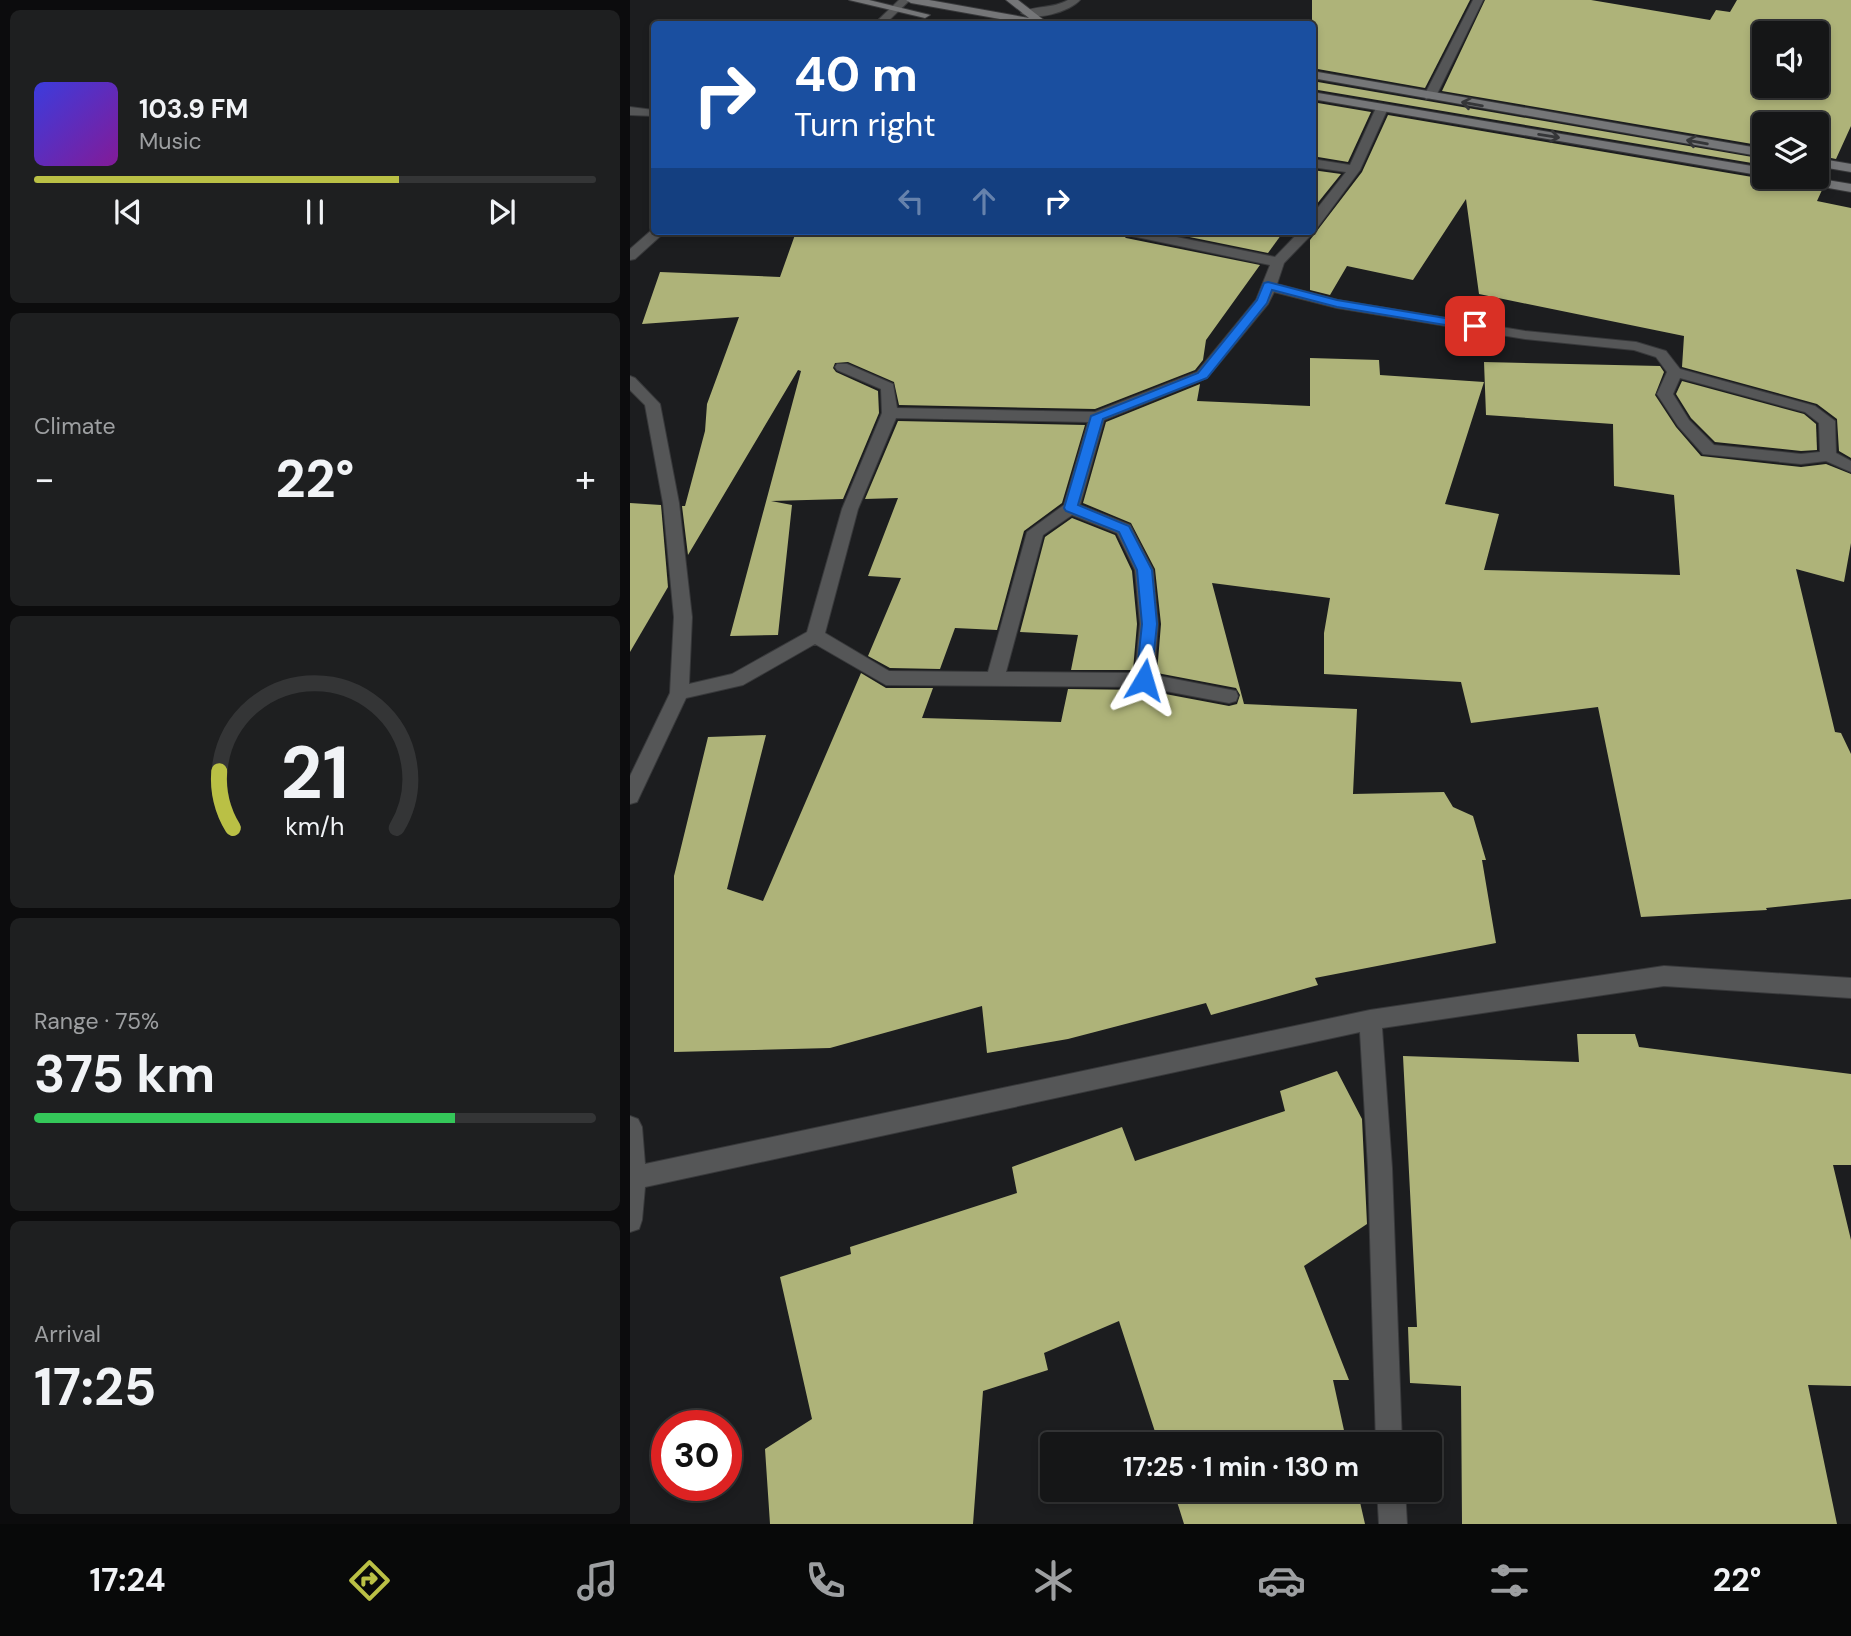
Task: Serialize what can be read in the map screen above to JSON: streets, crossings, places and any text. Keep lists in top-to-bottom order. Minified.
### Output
{"page":{"turn":["40 m","Turn right"],"song":["103.9 FM","Music"],"tile":["Climate",["Range · 75%","375 km"],["Arrival","17:25"]],"heat":["−","22°","+"],"limit":"30","trip":"17:25 · 1 min · 130 m","tabs":["17:24","22°"],"gauge":["21","km/h"]}}
